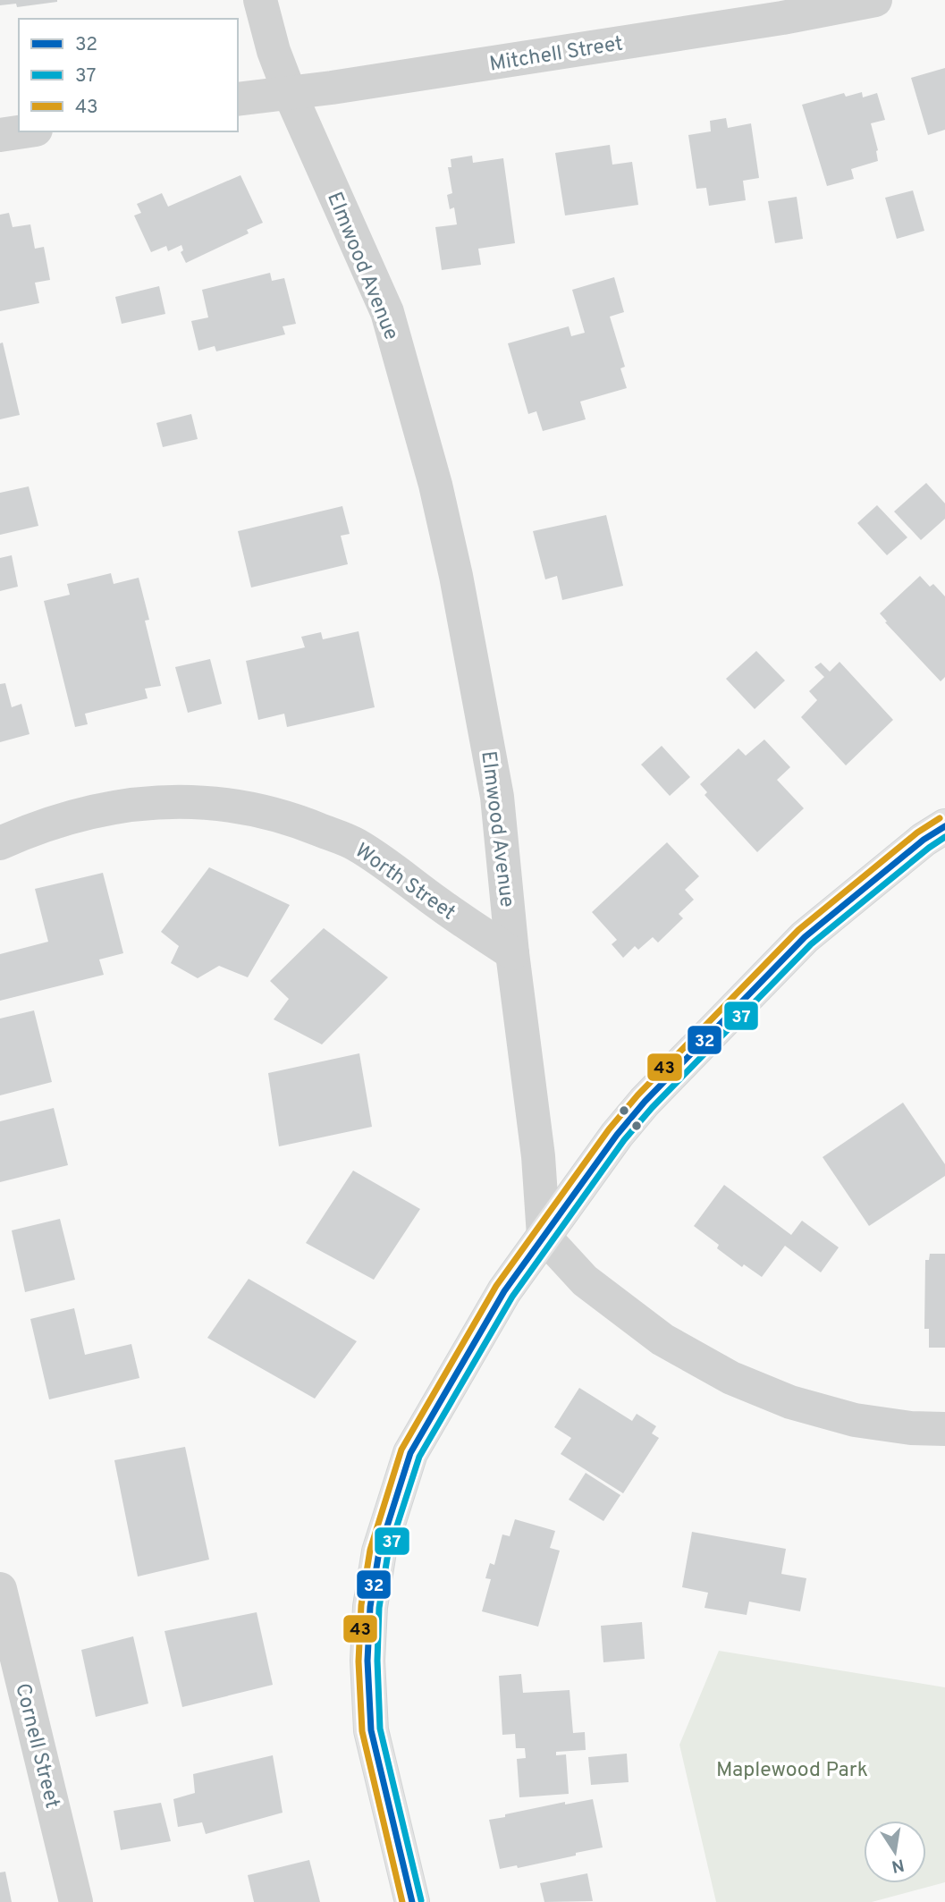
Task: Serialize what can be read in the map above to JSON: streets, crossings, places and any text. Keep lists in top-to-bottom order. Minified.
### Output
{"streets":{"street":["Mitchell Street","Elmwood Avenue","Worth Street","Cornell Street"]},"crossings":[["Mitchell Street","Elmwood Avenue"],["Elmwood Avenue","Worth Street"]],"parks":["Maplewood Park"],"lines":["transit line 43","transit line 32","transit line 37"],"legend":["32","37","43"],"north":"bottom"}
